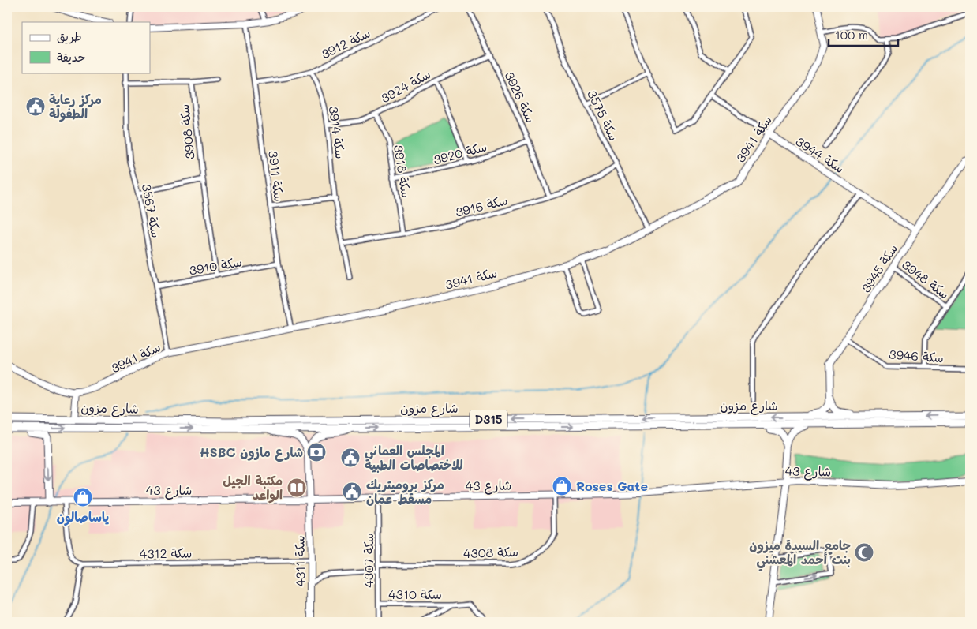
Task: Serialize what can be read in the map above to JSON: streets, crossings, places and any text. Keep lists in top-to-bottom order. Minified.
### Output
{"streets":{"main road":["شارع مزون","D315"],"street":["سكة 3912","سكة 3924","سكة 3926","سكة 3575","سكة 3908","سكة 3914","سكة 3941","سكة 3920","سكة 3944","سكة 3918","سكة 3911","سكة 3916","سكة 3567","سكة 3910","سكة 3945","سكة 3948","سكة 3946","شارع 43","سكة 4308","سكة 4312","سكة 4307","سكة 4311","سكة 4310"]},"crossings":[["سكة 3912","سكة 3914"],["سكة 3912","سكة 3911"],["سكة 3924","سكة 3926"],["سكة 3924","سكة 3914"],["سكة 3924","سكة 3918"],["سكة 3926","سكة 3920"],["سكة 3926","سكة 3916"],["سكة 3575","سكة 3941"],["سكة 3575","سكة 3916"],["سكة 3908","سكة 3910"],["سكة 3914","سكة 3916"],["سكة 3941","سكة 3944"],["سكة 3941","سكة 3911"],["سكة 3941","سكة 3567"],["سكة 3920","سكة 3918"],["سكة 3944","سكة 3945"],["سكة 3918","سكة 3916"],["سكة 3911","سكة 3910"],["سكة 3567","سكة 3910"],["سكة 3945","سكة 3948"],["سكة 3945","سكة 3946"],["سكة 3948","سكة 3946"],["شارع 43","سكة 4308"],["شارع 43","سكة 4307"],["شارع 43","سكة 4311"],["سكة 4308","سكة 4307"],["سكة 4312","سكة 4311"],["سكة 4307","سكة 4310"]],"places":{"public building":["مركز رعاية الطفولة","المجلس العماني للاختصاصات الطبية","مركز بروميتريك مسقط عمان"],"bank":["HSBC شارع مازون"],"shop":["Roses Gate","ياساصالون"],"library":["مكتبة الجيل الواعد"],"mosque":["جامع السيدة ميزون بنت أحمد المعشني"]},"legend":["طريق","حديقة"],"scale_bar":"100 m"}
